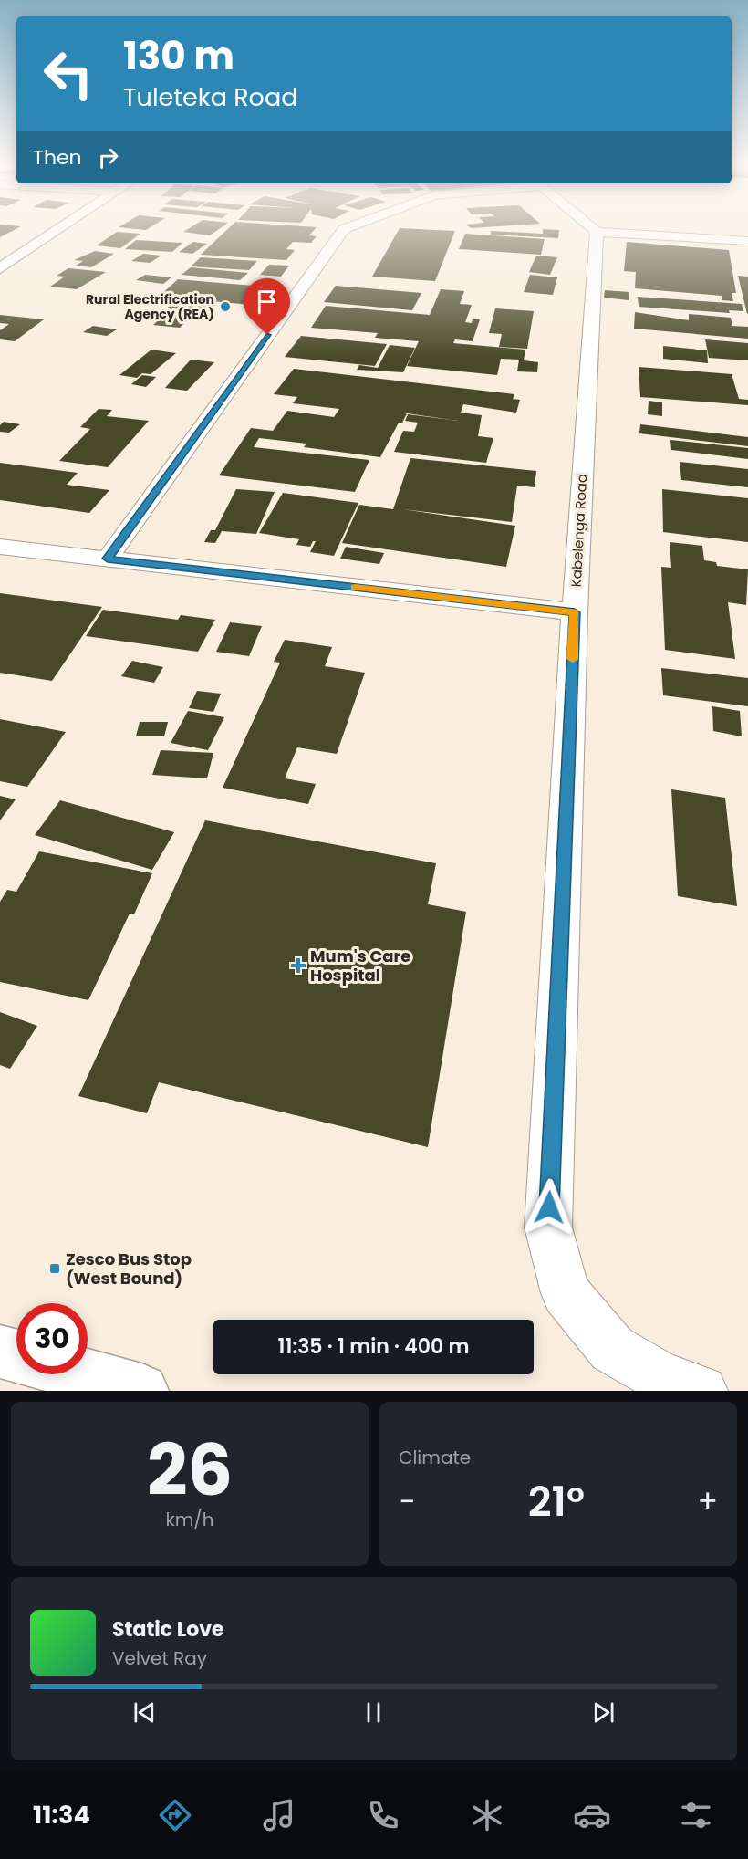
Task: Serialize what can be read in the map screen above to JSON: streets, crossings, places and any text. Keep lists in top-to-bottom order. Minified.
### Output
{"streets":{"street":["Kabelenga Road"]},"places":{"other":["Rural Electrification Agency (REA)"],"health":["Mum's Care Hospital"],"transit":["Zesco Bus Stop (West Bound)"]},"page":{"turn":["130 m","Tuleteka Road"],"then":"Then","limit":"30","trip":"11:35 · 1 min · 400 m","tile":[["26","km/h"],"Climate"],"heat":["−","21°","+"],"song":["Static Love","Velvet Ray"],"tabs":"11:34"}}
